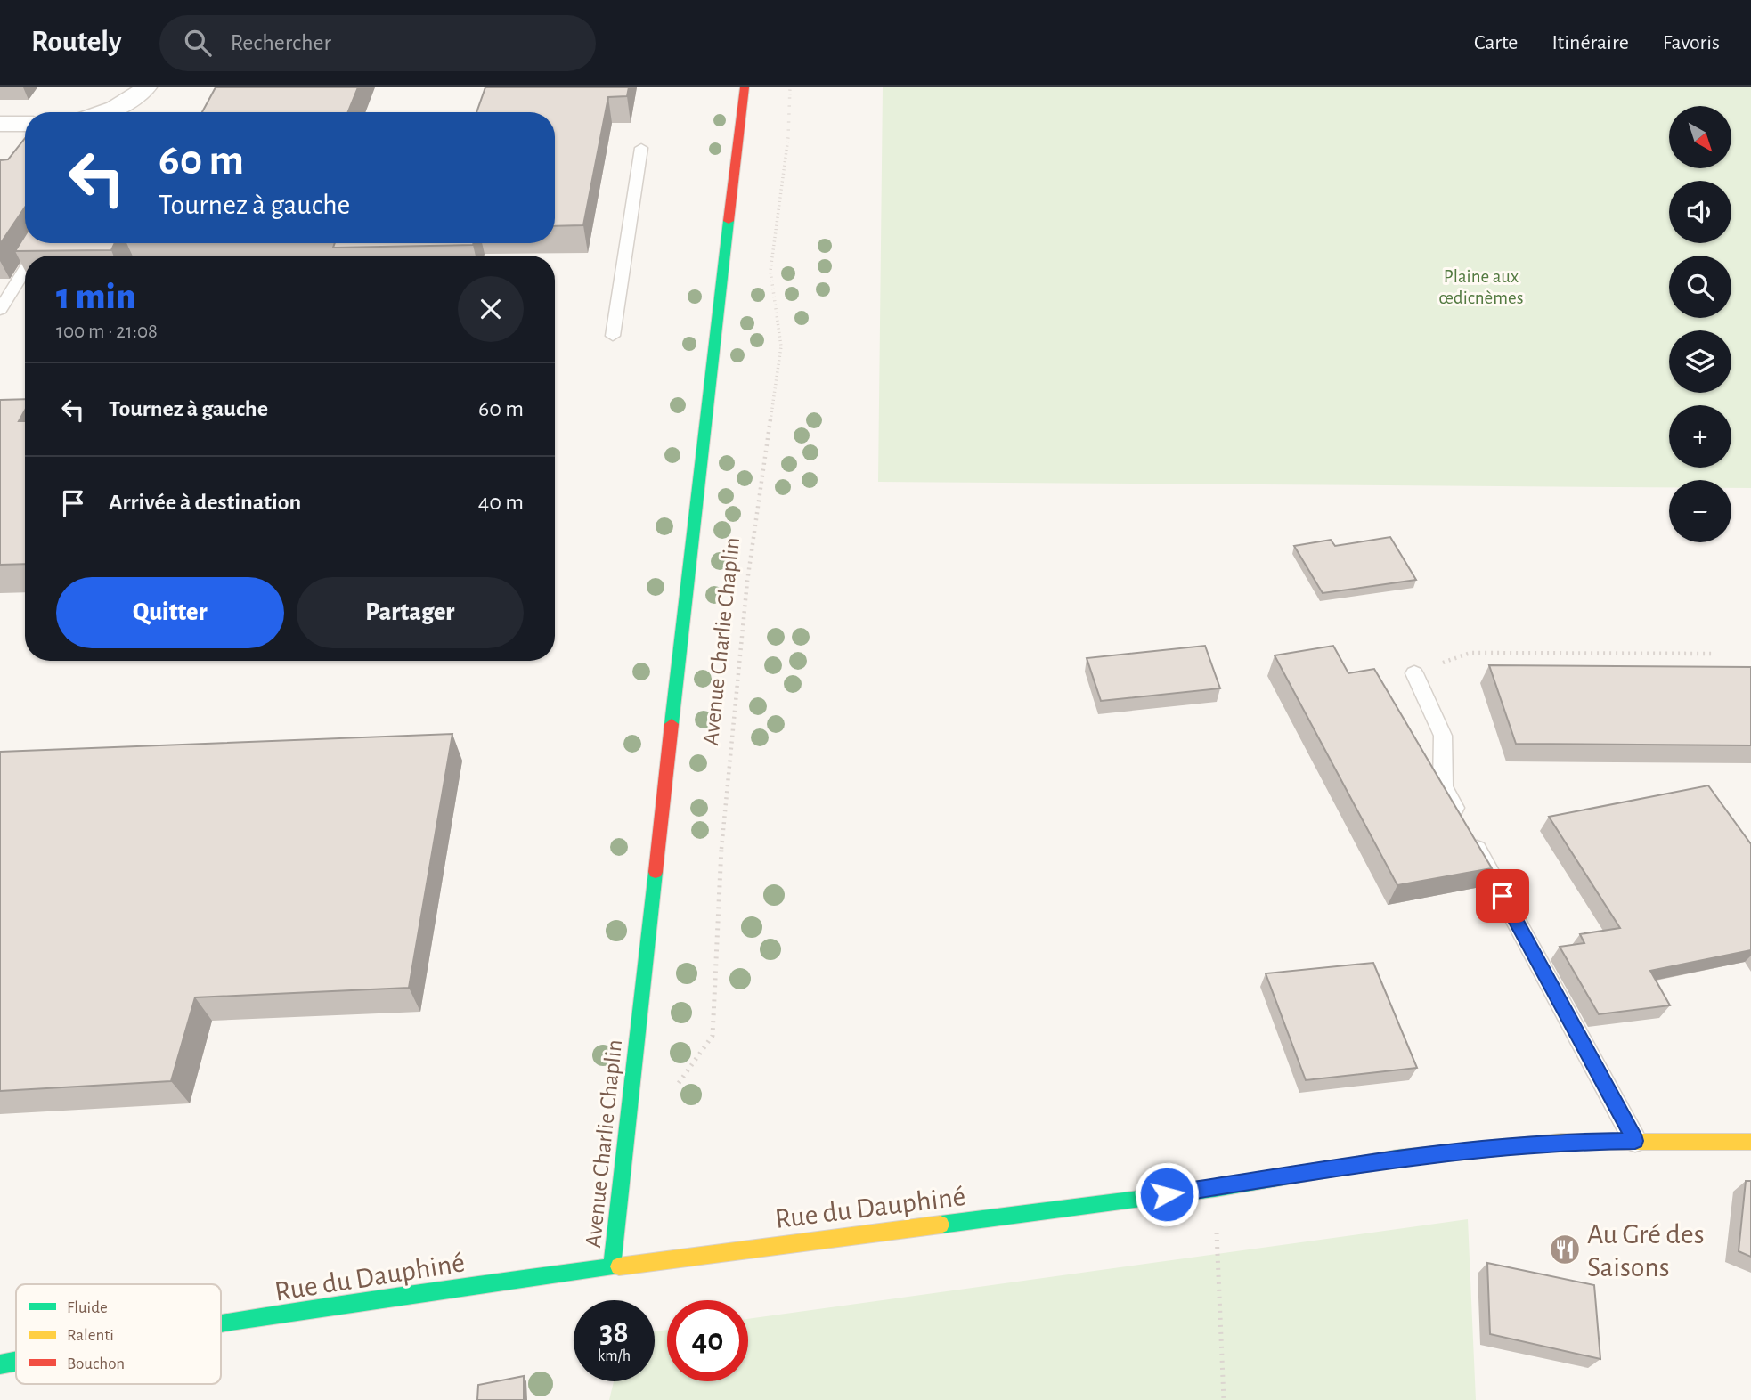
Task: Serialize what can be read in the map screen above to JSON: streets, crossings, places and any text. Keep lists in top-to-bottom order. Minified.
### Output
{"streets":{"street":["Avenue Charlie Chaplin","Rue du Dauphiné"]},"crossings":[["Avenue Charlie Chaplin","Rue du Dauphiné"]],"parks":["Plaine aux œdicnèmes"],"places":{"restaurant":["Au Gré des Saisons"]},"legend":["Fluide","Ralenti","Bouchon"],"north":"bottom right","page":{"header":"Routely","search":"Rechercher","nav":["Carte","Itinéraire","Favoris"],"map_buttons":["+","−"],"turn":["60 m","Tournez à gauche"],"heading":["1 min","100 m · 21:08"],"list":[{"name":"Tournez à gauche","value":"60 m"},{"name":"Arrivée à destination","value":"40 m"}],"buttons":["Quitter","Partager"],"speed":"38 km/h","limit":"40"}}
